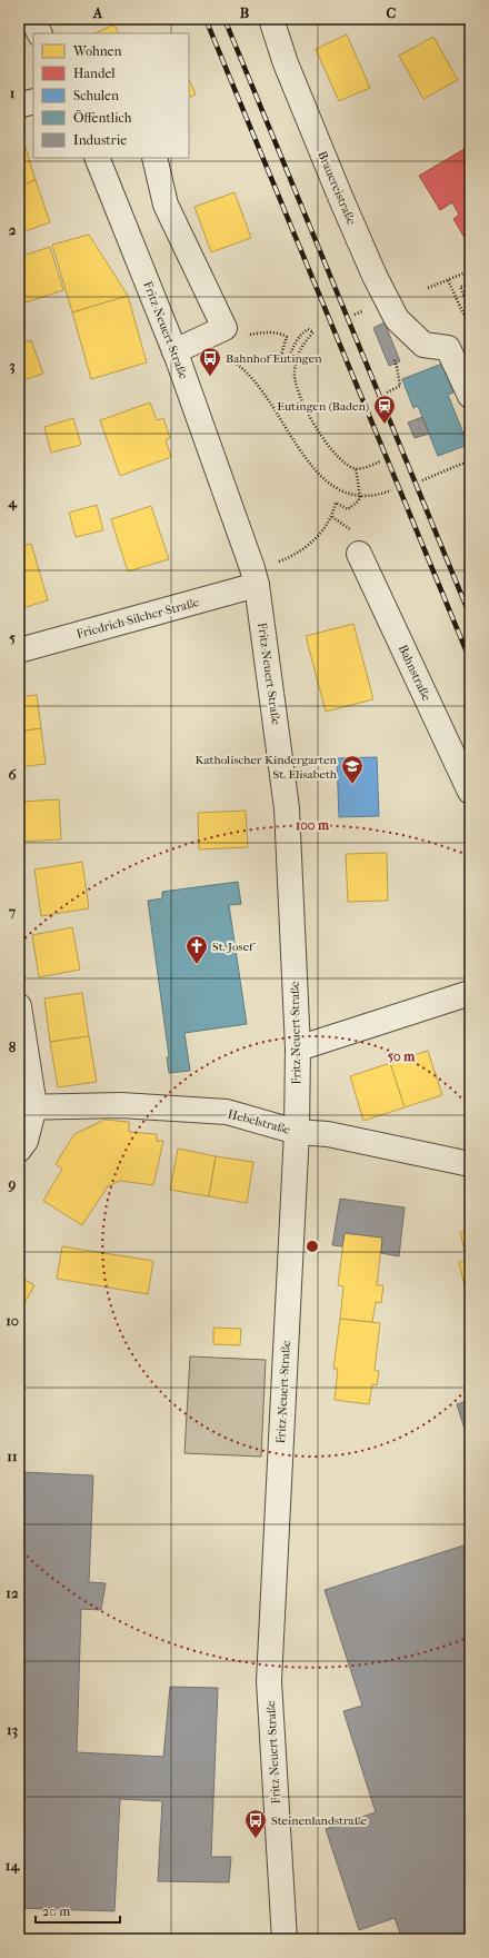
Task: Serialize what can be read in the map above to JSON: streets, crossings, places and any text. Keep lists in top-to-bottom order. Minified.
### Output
{"streets":{"street":["Brauereistraße","Fritz-Neuert-Straße","Friedrich-Silcher-Straße","Bahnstraße","Hebelstraße"]},"crossings":[["Fritz-Neuert-Straße","Friedrich-Silcher-Straße"],["Fritz-Neuert-Straße","Hebelstraße"]],"places":{"bus stop":["Bahnhof Eutingen","Steinenlandstraße"],"station":["Eutingen (Baden)"],"school or university":["Katholischer Kindergarten St. Elisabeth"],"church":["St. Josef"]},"legend":["Wohnen","Handel","Schulen","Öffentlich","Industrie"],"scale_bar":"20 m","grid":{"columns":["A","B","C"],"rows":["1","2","3","4","5","6","7","8","9","10","11","12","13","14"]},"rings":["100 m","50 m"]}
